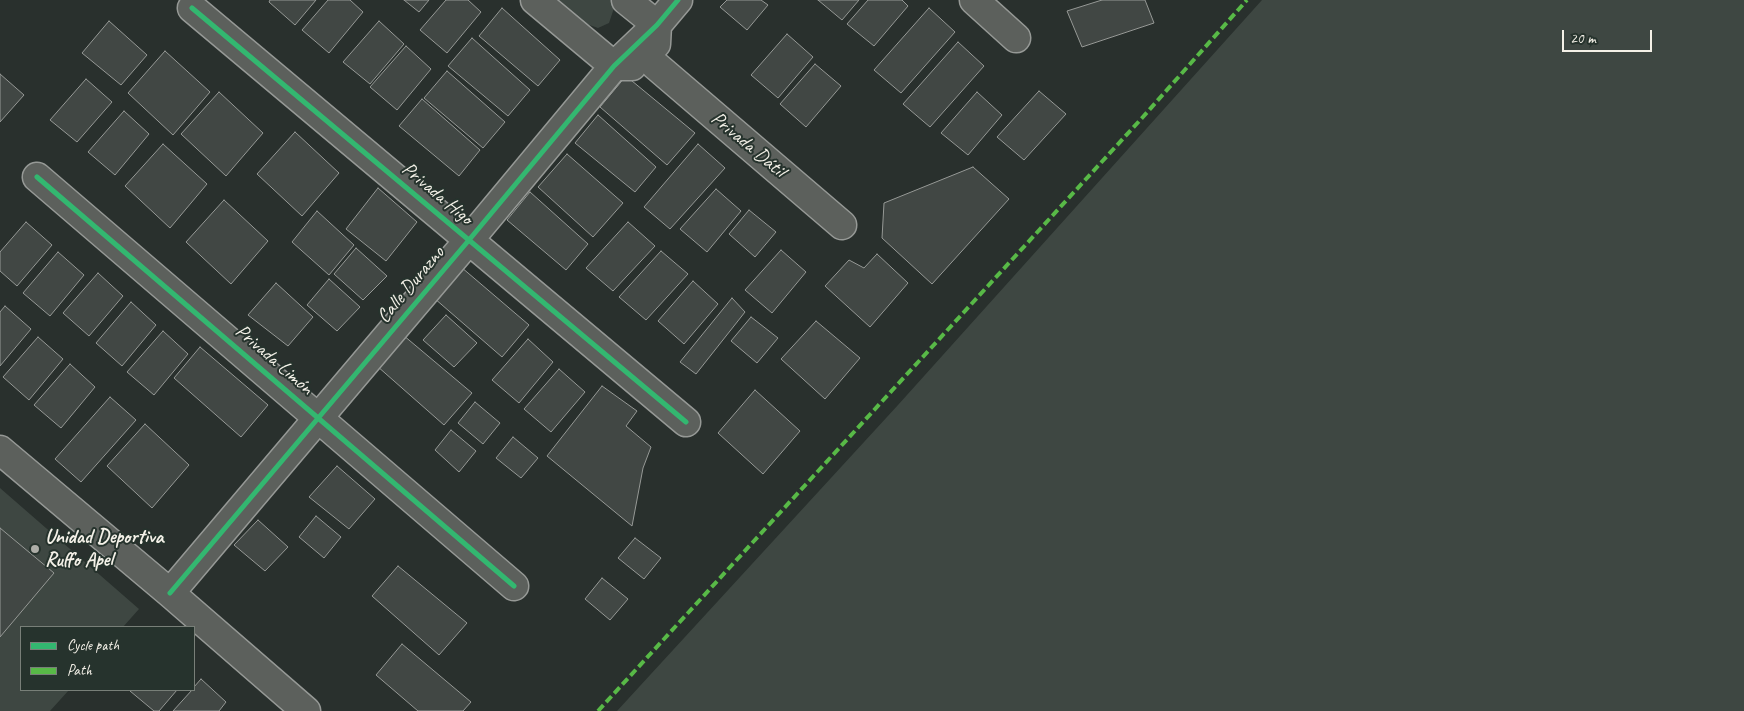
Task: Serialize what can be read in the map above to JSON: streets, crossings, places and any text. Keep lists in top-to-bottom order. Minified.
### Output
{"streets":{"street":["Privada Dátil","Privada Higo","Calle Durazno","Privada Limón"]},"crossings":[["Privada Higo","Calle Durazno"],["Calle Durazno","Privada Limón"]],"places":["Unidad Deportiva Ruffo Apel"],"legend":["Cycle path","Path"],"scale_bar":"20 m"}
